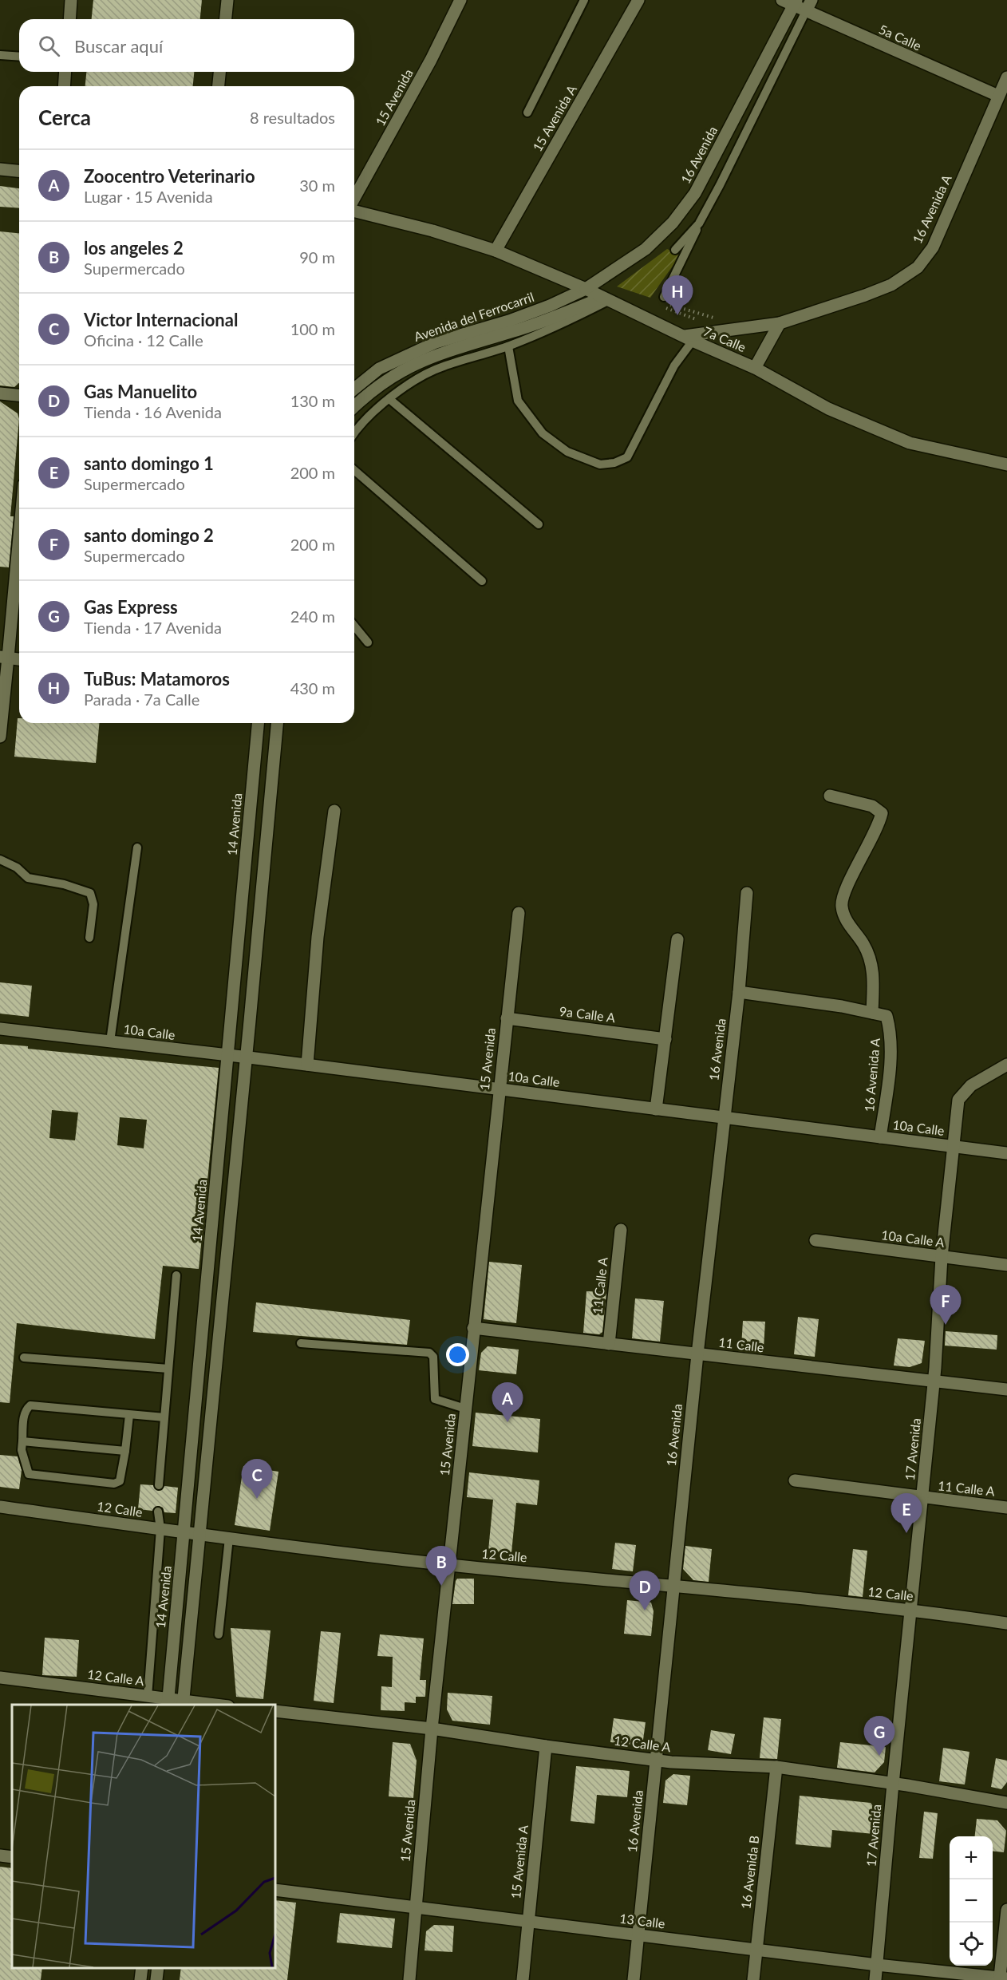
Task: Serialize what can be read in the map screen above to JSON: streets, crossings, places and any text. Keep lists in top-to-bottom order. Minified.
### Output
{"streets":{"street":["5a Calle","15 Avenida","15 Avenida A","16 Avenida","16 Avenida A","Avenida del Ferrocarril","7a Calle","14 Avenida","9a Calle A","10a Calle","10a Calle A","11 Calle A","11 Calle","17 Avenida","12 Calle","12 Calle A","16 Avenida B","13 Calle"]},"crossings":[["5a Calle","16 Avenida"],["5a Calle","16 Avenida A"],["15 Avenida","9a Calle A"],["15 Avenida","10a Calle"],["15 Avenida","11 Calle"],["15 Avenida","12 Calle"],["15 Avenida","12 Calle A"],["15 Avenida","13 Calle"],["15 Avenida A","7a Calle"],["15 Avenida A","12 Calle A"],["15 Avenida A","13 Calle"],["16 Avenida","Avenida del Ferrocarril"],["16 Avenida","7a Calle"],["16 Avenida","10a Calle"],["16 Avenida","11 Calle"],["16 Avenida","12 Calle"],["16 Avenida","12 Calle A"],["16 Avenida","13 Calle"],["16 Avenida A","7a Calle"],["16 Avenida A","10a Calle"],["Avenida del Ferrocarril","7a Calle"],["14 Avenida","10a Calle"],["14 Avenida","12 Calle"],["14 Avenida","12 Calle A"],["10a Calle","17 Avenida"],["10a Calle A","17 Avenida"],["11 Calle A","11 Calle"],["11 Calle A","17 Avenida"],["11 Calle","17 Avenida"],["17 Avenida","12 Calle"],["17 Avenida","12 Calle A"],["17 Avenida","13 Calle"],["12 Calle A","16 Avenida B"],["16 Avenida B","13 Calle"]],"page":{"search":"Buscar aquí","heading":["Cerca","8 resultados"],"list":[{"mark":"A","name":"Zoocentro Veterinario","note":"Lugar · 15 Avenida","value":"30 m"},{"mark":"B","name":"los angeles 2","note":"Supermercado","value":"90 m"},{"mark":"C","name":"Victor Internacional","note":"Oficina · 12 Calle","value":"100 m"},{"mark":"D","name":"Gas Manuelito","note":"Tienda · 16 Avenida","value":"130 m"},{"mark":"E","name":"santo domingo 1","note":"Supermercado","value":"200 m"},{"mark":"F","name":"santo domingo 2","note":"Supermercado","value":"200 m"},{"mark":"G","name":"Gas Express","note":"Tienda · 17 Avenida","value":"240 m"},{"mark":"H","name":"TuBus: Matamoros","note":"Parada · 7a Calle","value":"430 m"}],"pins":["H","F","A","C","E","B","D","G"],"map_buttons":["+","−"]}}
